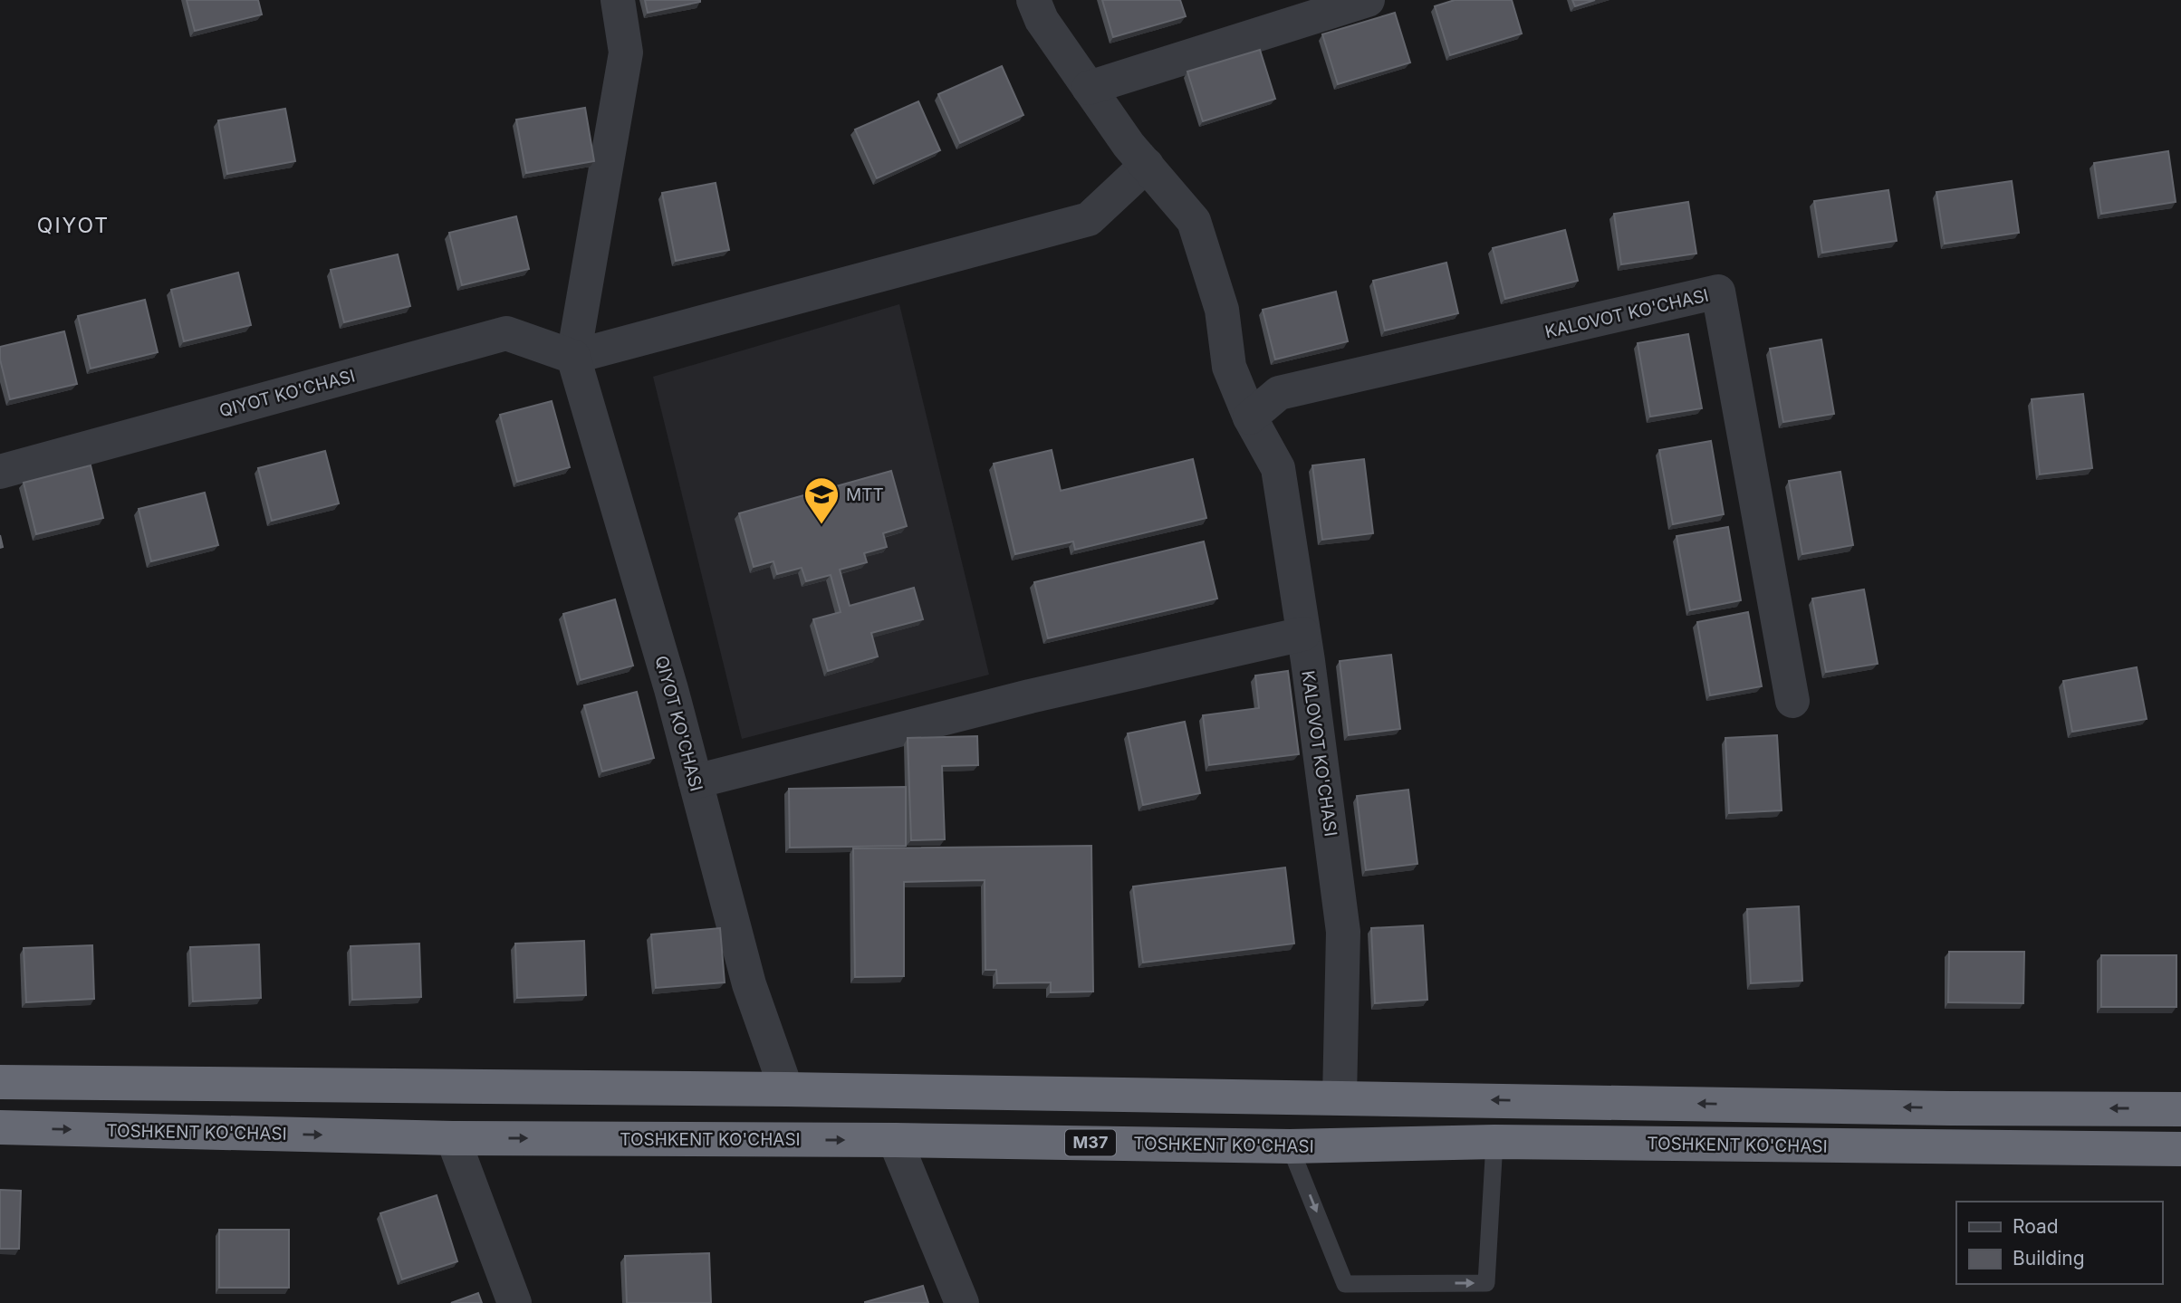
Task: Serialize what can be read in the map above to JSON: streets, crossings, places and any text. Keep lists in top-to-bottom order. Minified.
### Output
{"streets":{"highway":["TOSHKENT KO'CHASI","M37"],"street":["KALOVOT KO'CHASI","QIYOT KO'CHASI"]},"districts":["QIYOT"],"places":{"school or university":["MTT"]},"legend":["Road","Building"]}
